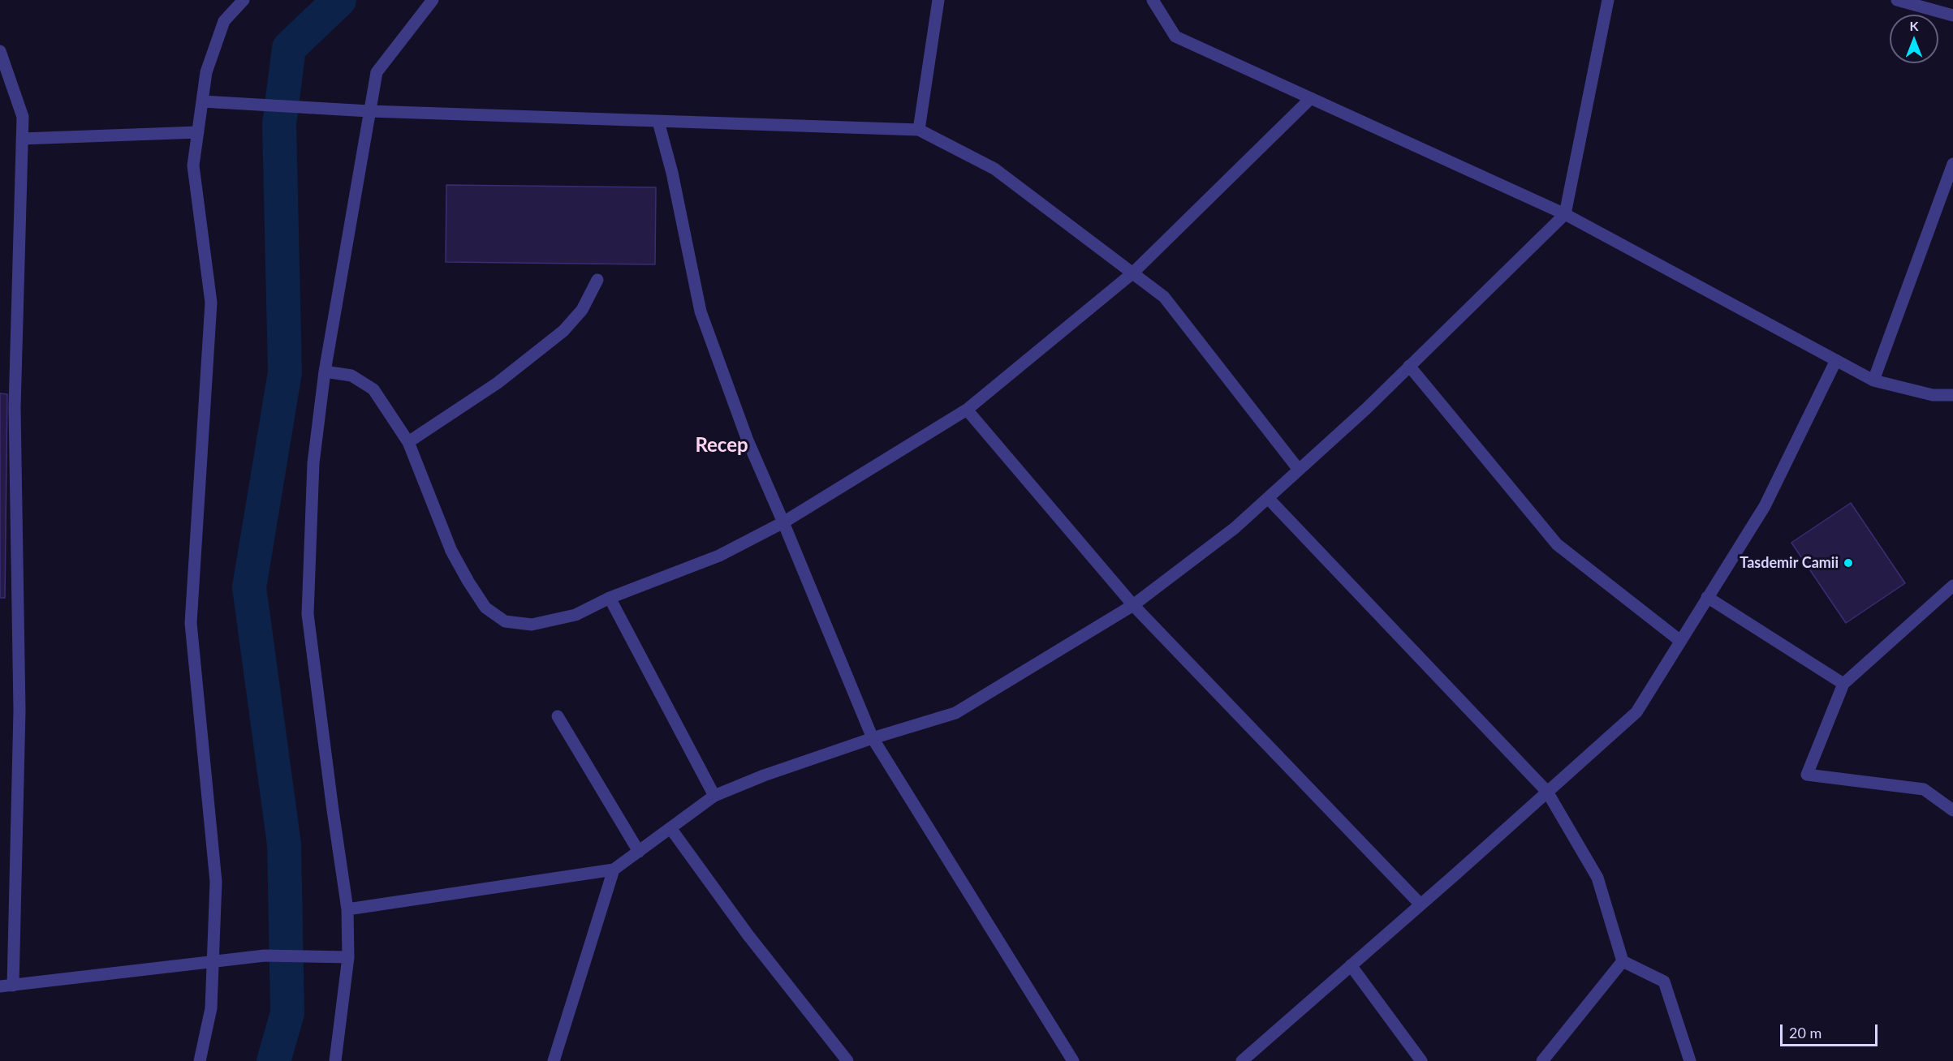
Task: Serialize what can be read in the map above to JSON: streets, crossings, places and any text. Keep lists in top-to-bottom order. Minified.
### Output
{"districts":["Recep"],"places":["Tasdemir Camii"],"scale_bar":"20 m","north":"top"}
